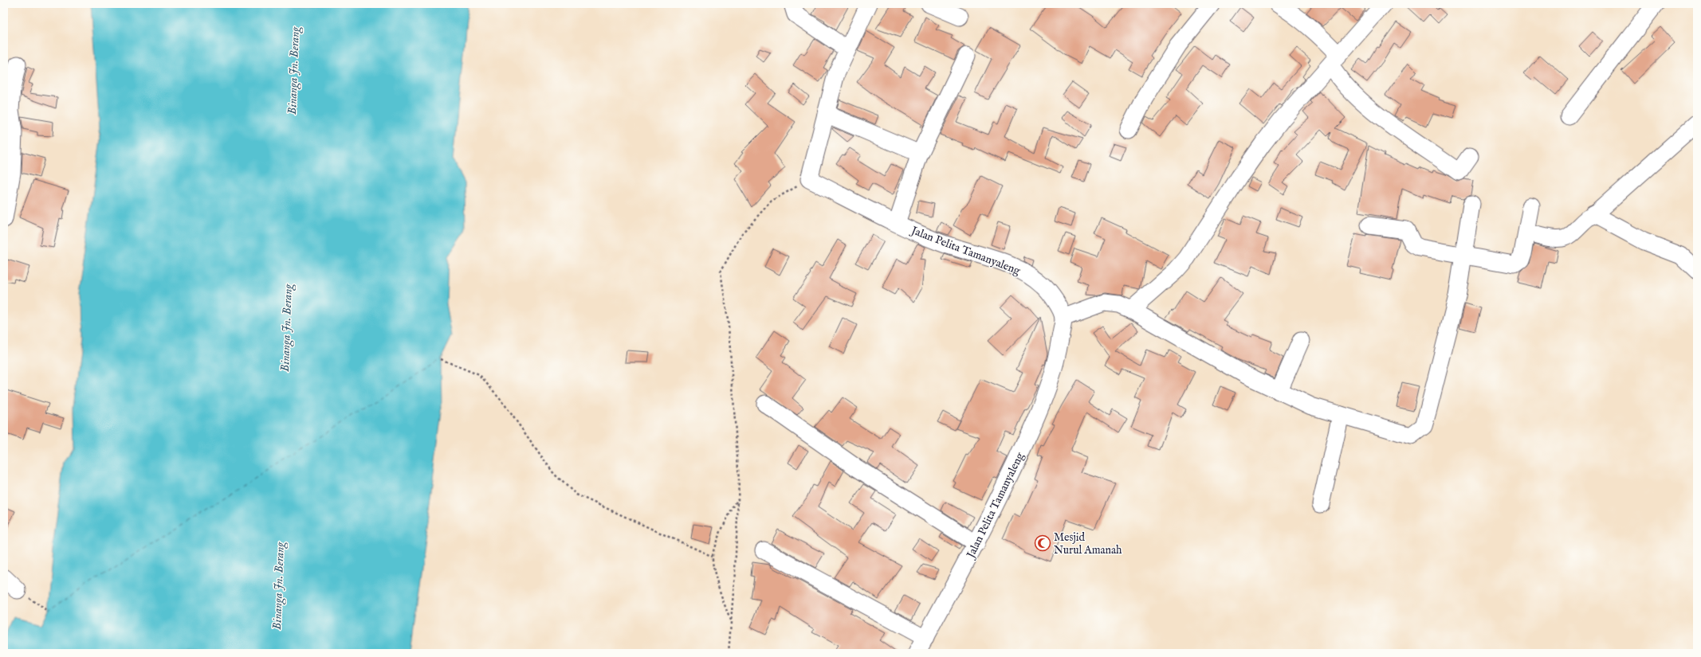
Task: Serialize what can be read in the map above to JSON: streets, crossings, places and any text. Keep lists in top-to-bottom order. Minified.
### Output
{"streets":{"street":["Jalan Pelita Tamanyaleng"]},"water":["Binanga Jn. Berang"],"places":{"mosque":["Mesjid Nurul Amanah"]}}
